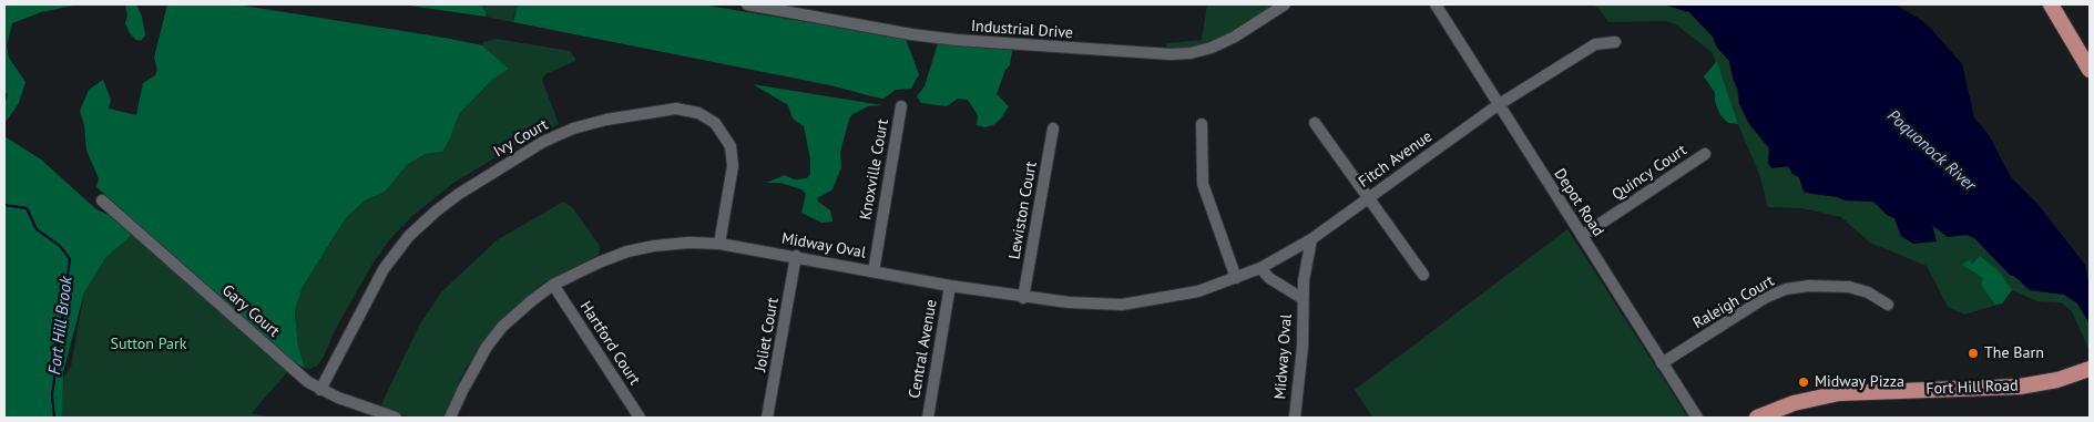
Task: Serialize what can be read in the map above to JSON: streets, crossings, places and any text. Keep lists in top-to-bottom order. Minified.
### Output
{"streets":{"main road":["Fort Hill Road"],"street":["Industrial Drive","Ivy Court","Fitch Avenue","Knoxville Court","Quincy Court","Depot Road","Lewiston Court","Midway Oval","Raleigh Court","Gary Court","Joliet Court","Hartford Court","Central Avenue"]},"crossings":[["Ivy Court","Midway Oval"],["Ivy Court","Gary Court"],["Fitch Avenue","Depot Road"],["Fitch Avenue","Midway Oval"],["Knoxville Court","Midway Oval"],["Quincy Court","Depot Road"],["Depot Road","Raleigh Court"],["Lewiston Court","Midway Oval"],["Midway Oval","Joliet Court"],["Midway Oval","Hartford Court"],["Midway Oval","Central Avenue"]],"water":["Poquonock River","Fort Hill Brook"],"parks":["Sutton Park"],"places":["The Barn","Midway Pizza"]}
